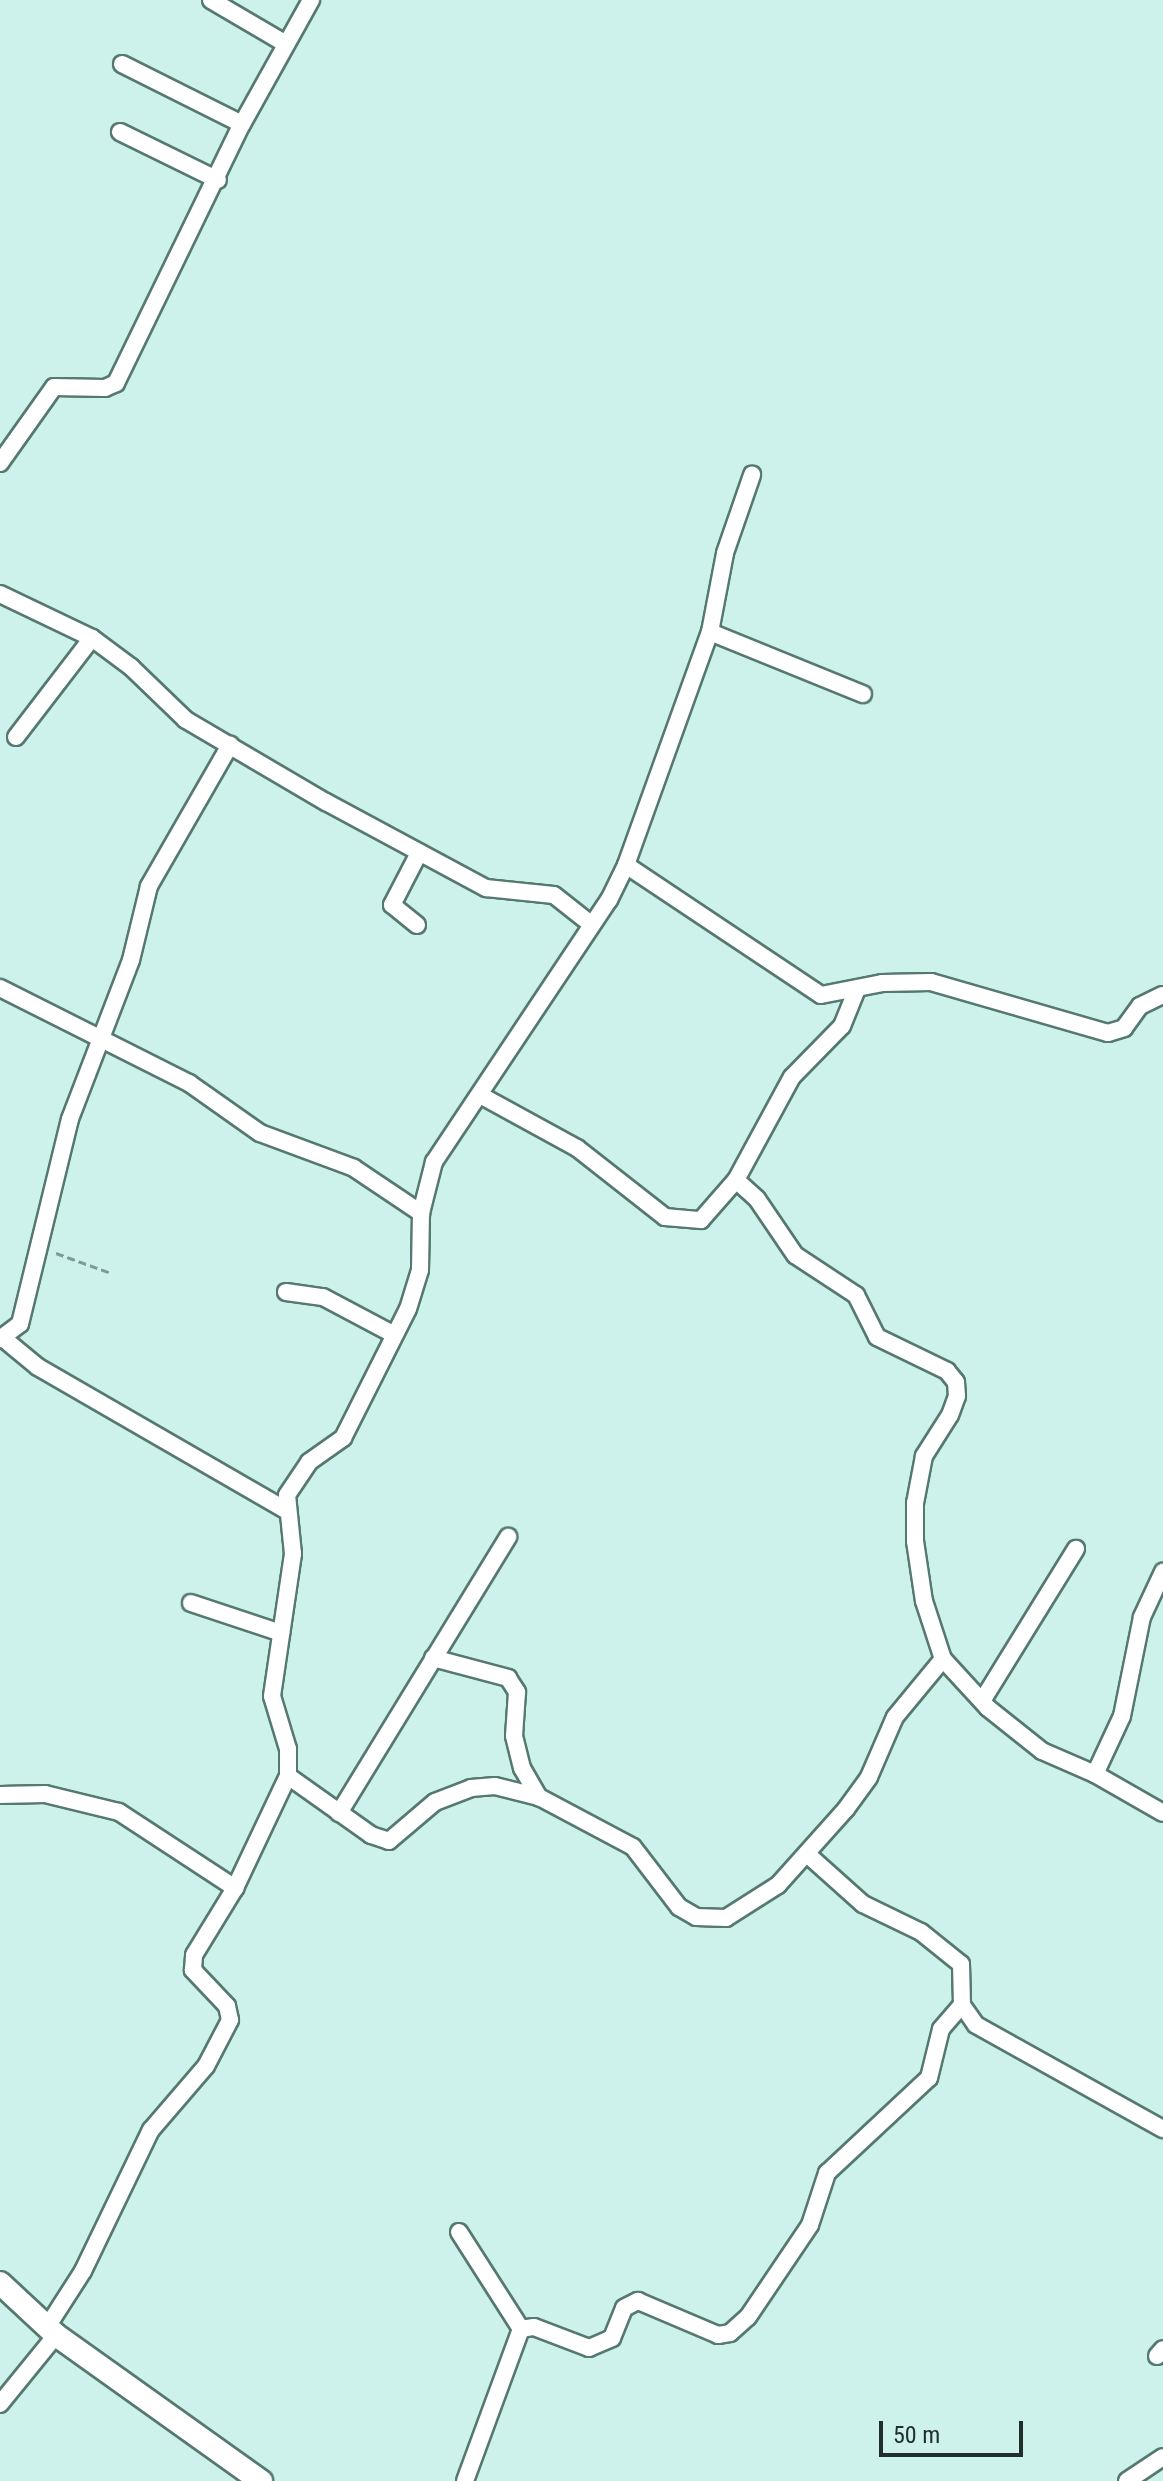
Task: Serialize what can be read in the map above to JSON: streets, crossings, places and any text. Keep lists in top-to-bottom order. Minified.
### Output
{"scale_bar":"50 m"}
